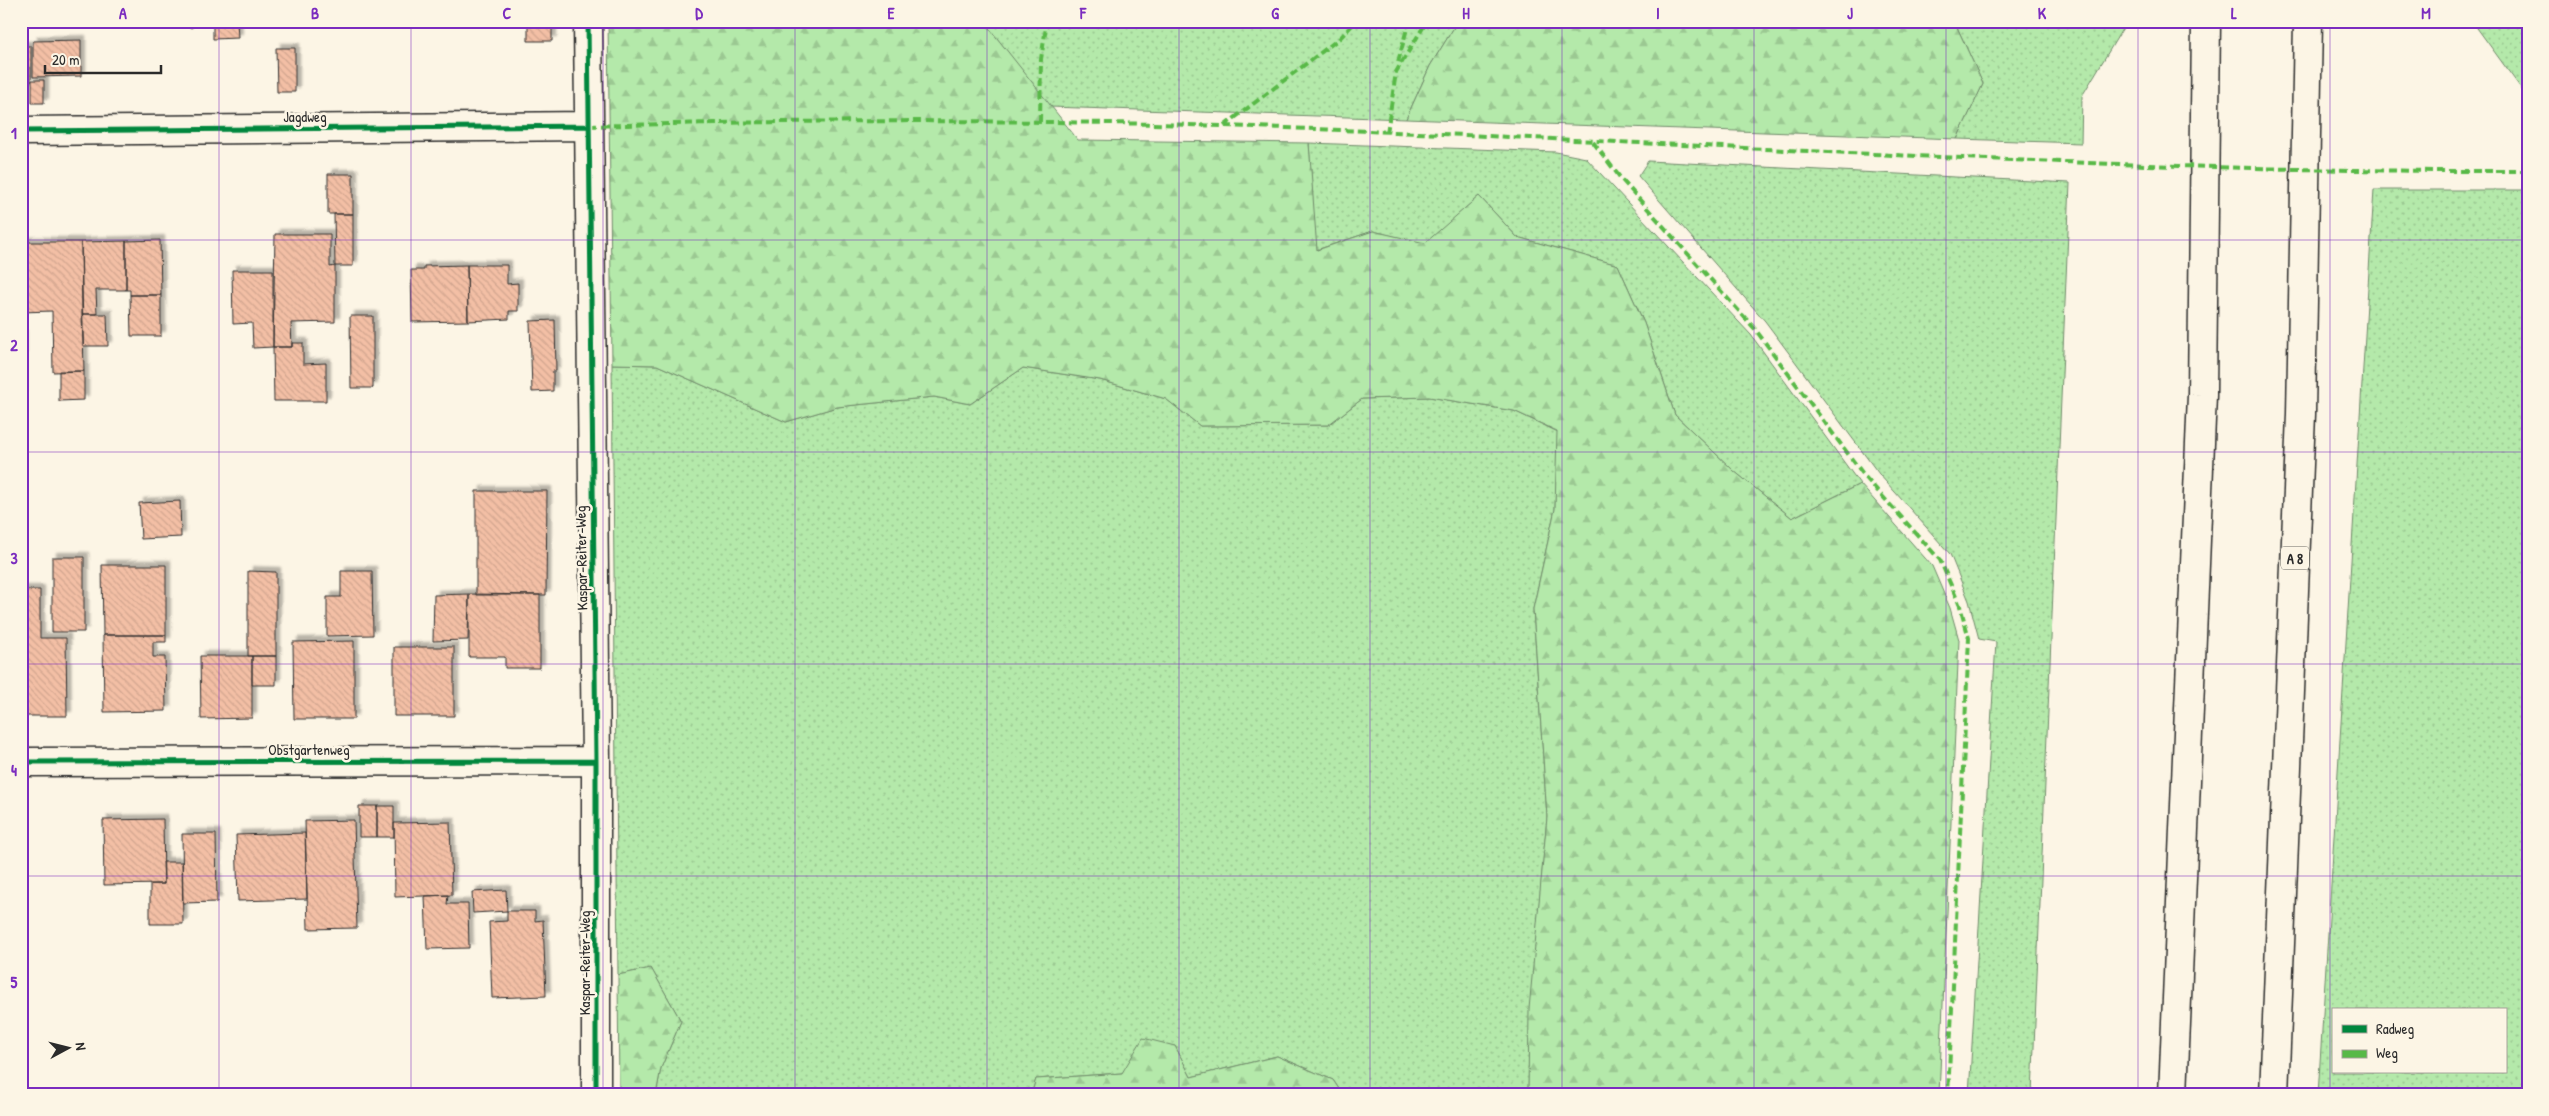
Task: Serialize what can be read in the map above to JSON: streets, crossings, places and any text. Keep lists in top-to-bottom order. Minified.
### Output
{"streets":{"main road":["Jagdweg","Kaspar-Reiter-Weg","A 8","Obstgartenweg"]},"crossings":[["Jagdweg","Kaspar-Reiter-Weg"],["Kaspar-Reiter-Weg","Obstgartenweg"]],"legend":["Radweg","Weg"],"scale_bar":"20 m","north":"right","grid":{"columns":["A","B","C","D","E","F","G","H","I","J","K","L","M"],"rows":["1","2","3","4","5"]}}
